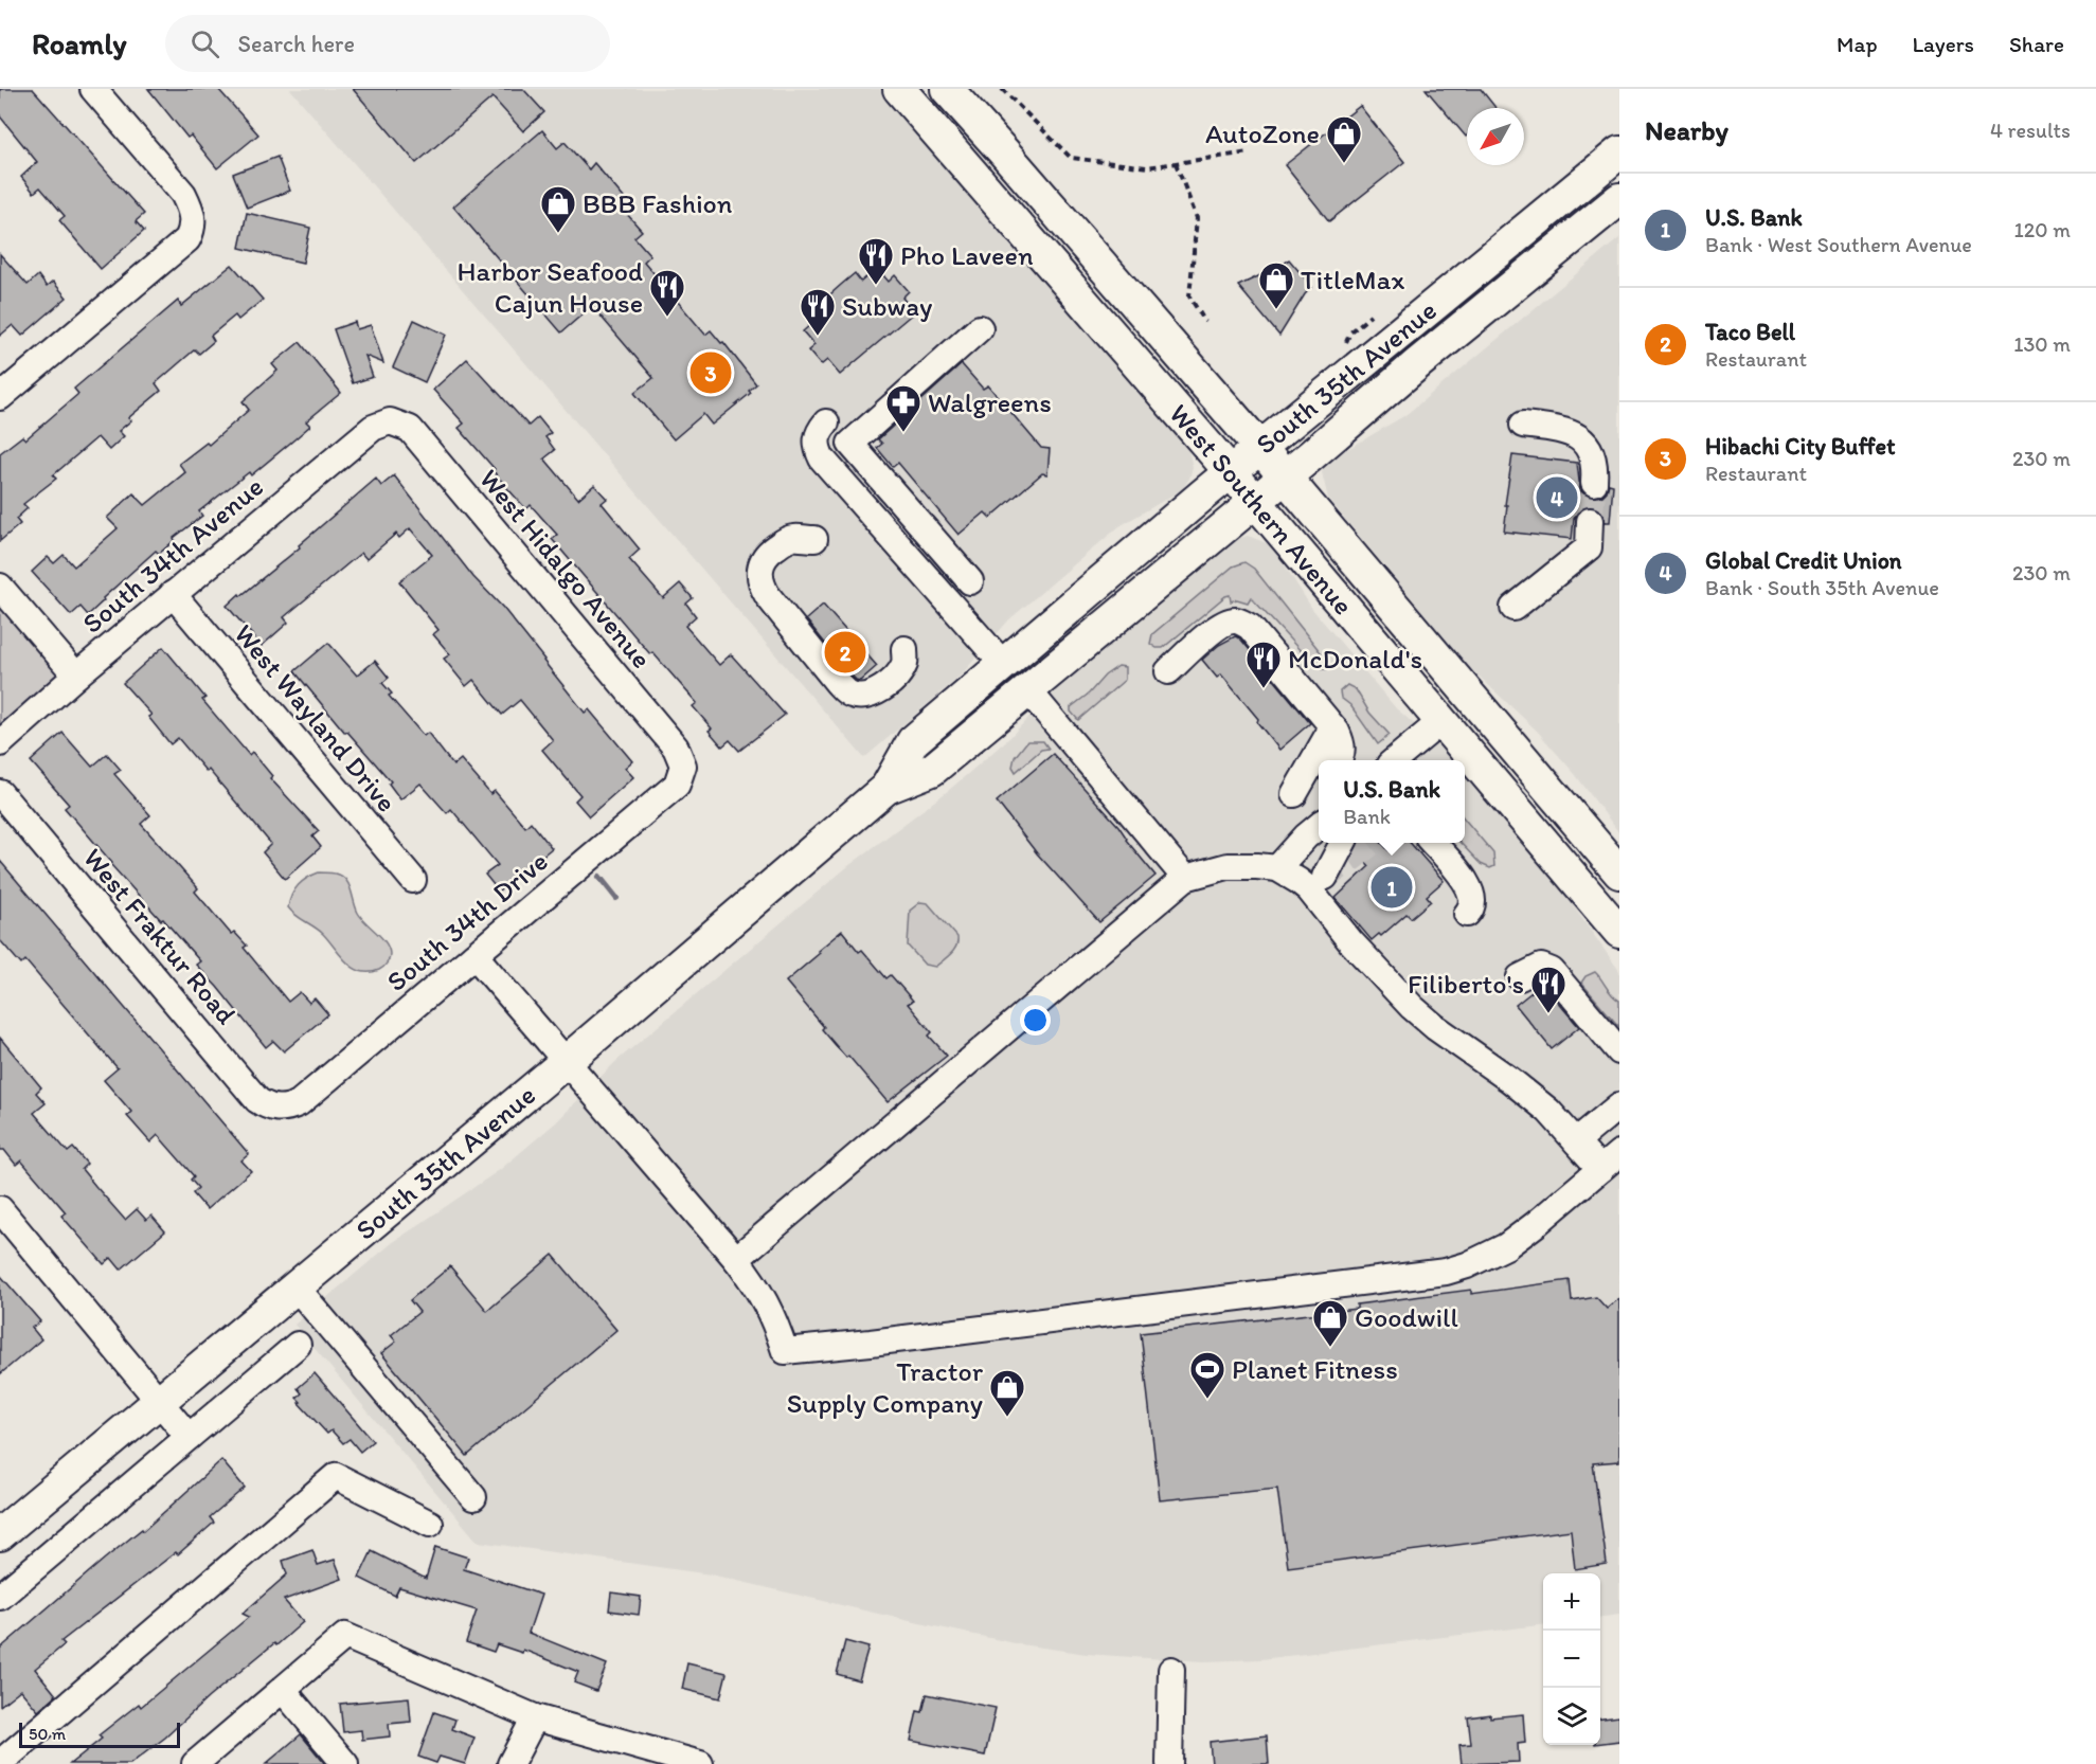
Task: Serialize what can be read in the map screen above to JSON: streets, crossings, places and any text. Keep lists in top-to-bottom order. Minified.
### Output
{"streets":{"main road":["South 35th Avenue","West Southern Avenue"],"street":["South 34th Avenue","West Hidalgo Avenue","West Wayland Drive","South 34th Drive","West Fraktur Road"]},"crossings":[["South 35th Avenue","West Southern Avenue"],["South 34th Avenue","West Hidalgo Avenue"],["South 34th Avenue","West Wayland Drive"],["West Hidalgo Avenue","South 34th Drive"],["South 34th Drive","West Fraktur Road"]],"places":{"shop":["AutoZone","BBB Fashion","TitleMax","Goodwill","Tractor Supply Company"],"restaurant":["Pho Laveen","Harbor Seafood Cajun House","Subway","McDonald's","Filiberto's"],"pharmacy":["Walgreens"],"sports":["Planet Fitness"]},"scale_bar":"50 m","north":"bottom left","page":{"header":"Roamly","search":"Search here","nav":["Map","Layers","Share"],"heading":["Nearby","4 results"],"list":[{"mark":"1","name":"U.S. Bank","note":"Bank · West Southern Avenue","value":"120 m"},{"mark":"2","name":"Taco Bell","note":"Restaurant","value":"130 m"},{"mark":"3","name":"Hibachi City Buffet","note":"Restaurant","value":"230 m"},{"mark":"4","name":"Global Credit Union","note":"Bank · South 35th Avenue","value":"230 m"}],"pins":["3","4","2","1"],"popup":["U.S. Bank","Bank"],"map_buttons":["+","−"],"scale":"50 m"}}
